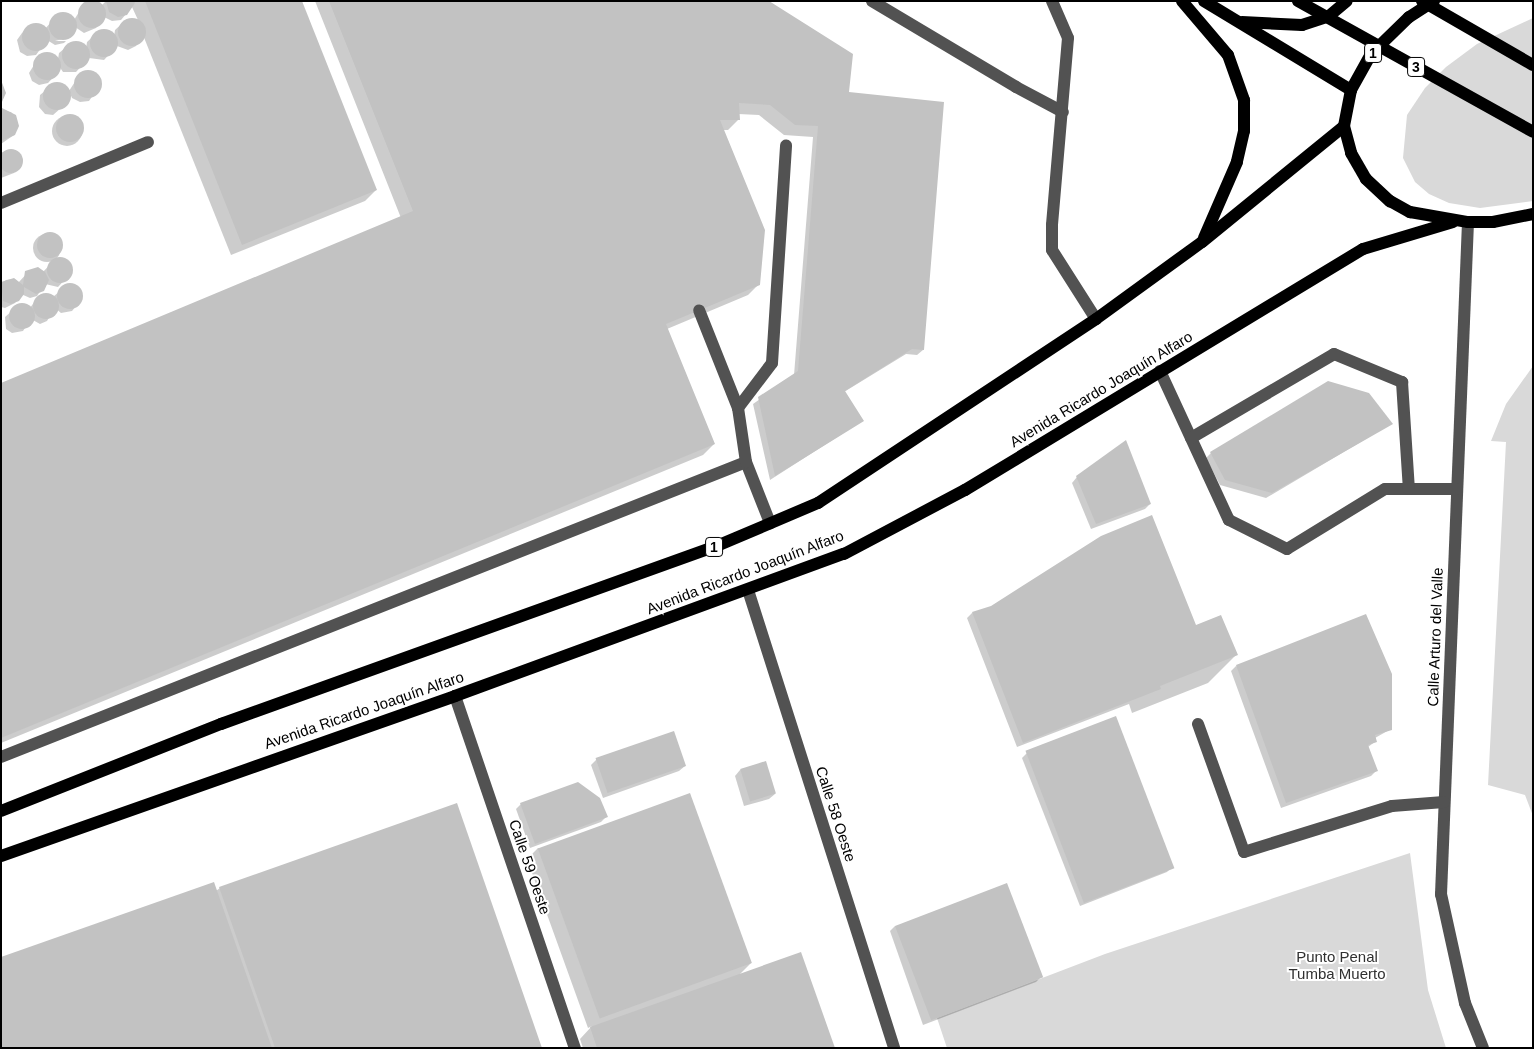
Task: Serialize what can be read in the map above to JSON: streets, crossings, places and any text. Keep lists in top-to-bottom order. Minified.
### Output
{"streets":{"main road":["1","3","Avenida Ricardo Joaquín Alfaro"],"lane":["Calle Arturo del Valle","Calle 58 Oeste","Calle 59 Oeste"]},"crossings":[["Avenida Ricardo Joaquín Alfaro","Calle 58 Oeste"],["Avenida Ricardo Joaquín Alfaro","Calle 59 Oeste"]],"parks":["Punto Penal Tumba Muerto"]}
